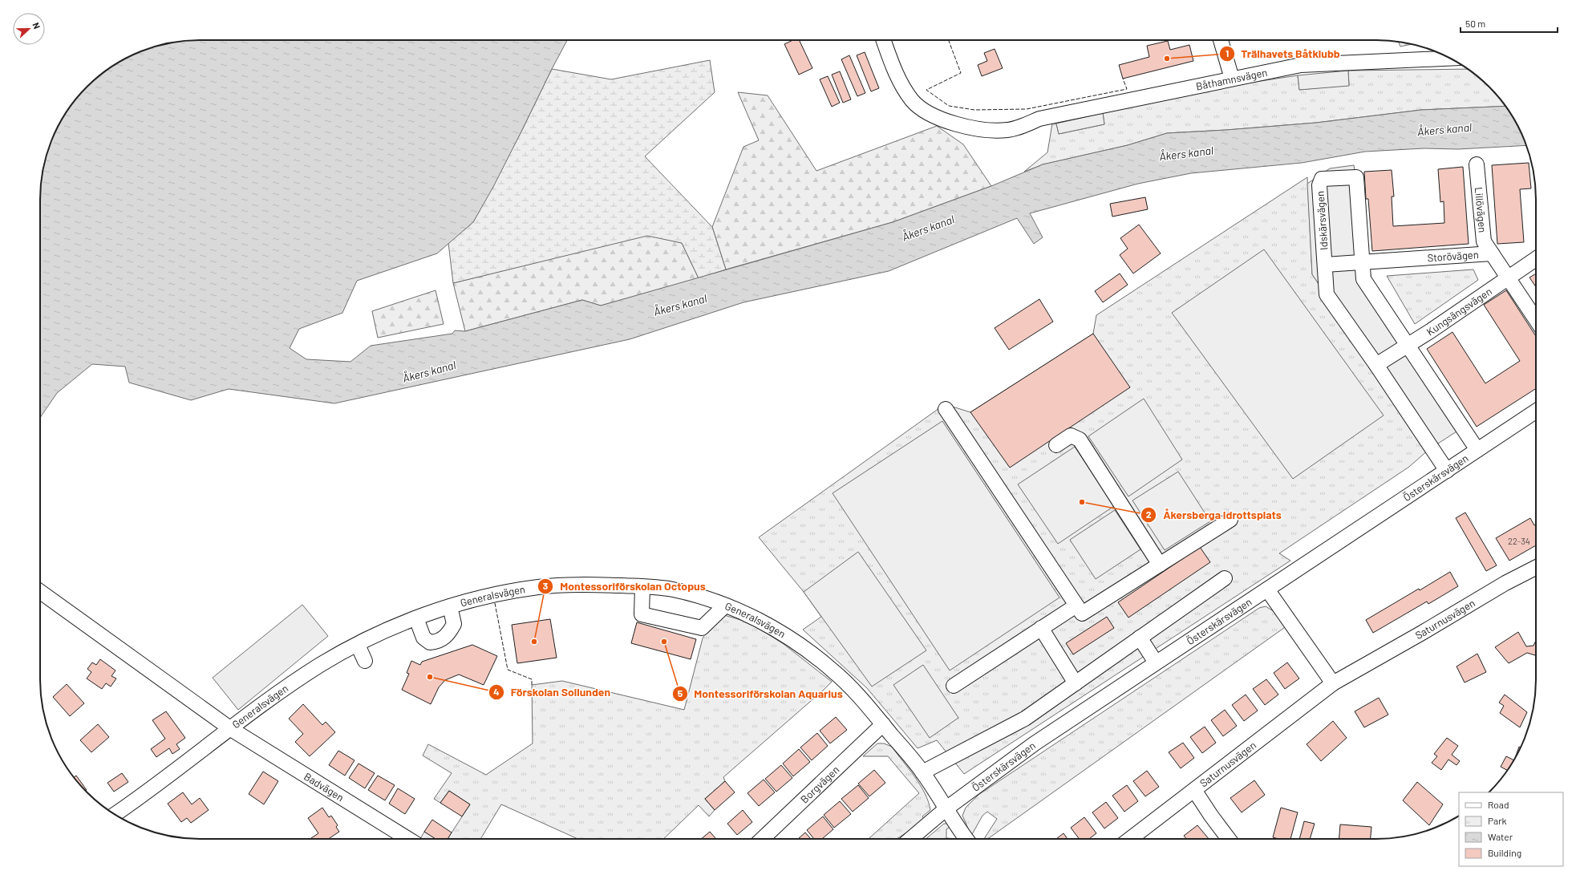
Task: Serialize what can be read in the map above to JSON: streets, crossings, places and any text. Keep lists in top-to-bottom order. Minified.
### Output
{"streets":{"street":["Båthamnsvägen","Lillövägen","Idskärsvägen","Storövägen","Kungsängsvägen","Österskärsvägen","Generalsvägen","Saturnusvägen","Borgvägen","Badvägen"]},"crossings":[["Lillövägen","Storövägen"],["Idskärsvägen","Storövägen"],["Idskärsvägen","Kungsängsvägen"],["Idskärsvägen","Österskärsvägen"],["Storövägen","Kungsängsvägen"],["Österskärsvägen","Generalsvägen"],["Generalsvägen","Borgvägen"],["Generalsvägen","Badvägen"]],"water":["Åkers kanal"],"places":["Trälhavets Båtklubb","Åkersberga Idrottsplats","Montessoriförskolan Octopus","Montessoriförskolan Aquarius","Förskolan Sollunden"],"house_numbers":["22-34"],"legend":["Road","Park","Water","Building"],"scale_bar":"50 m","north":"right"}
